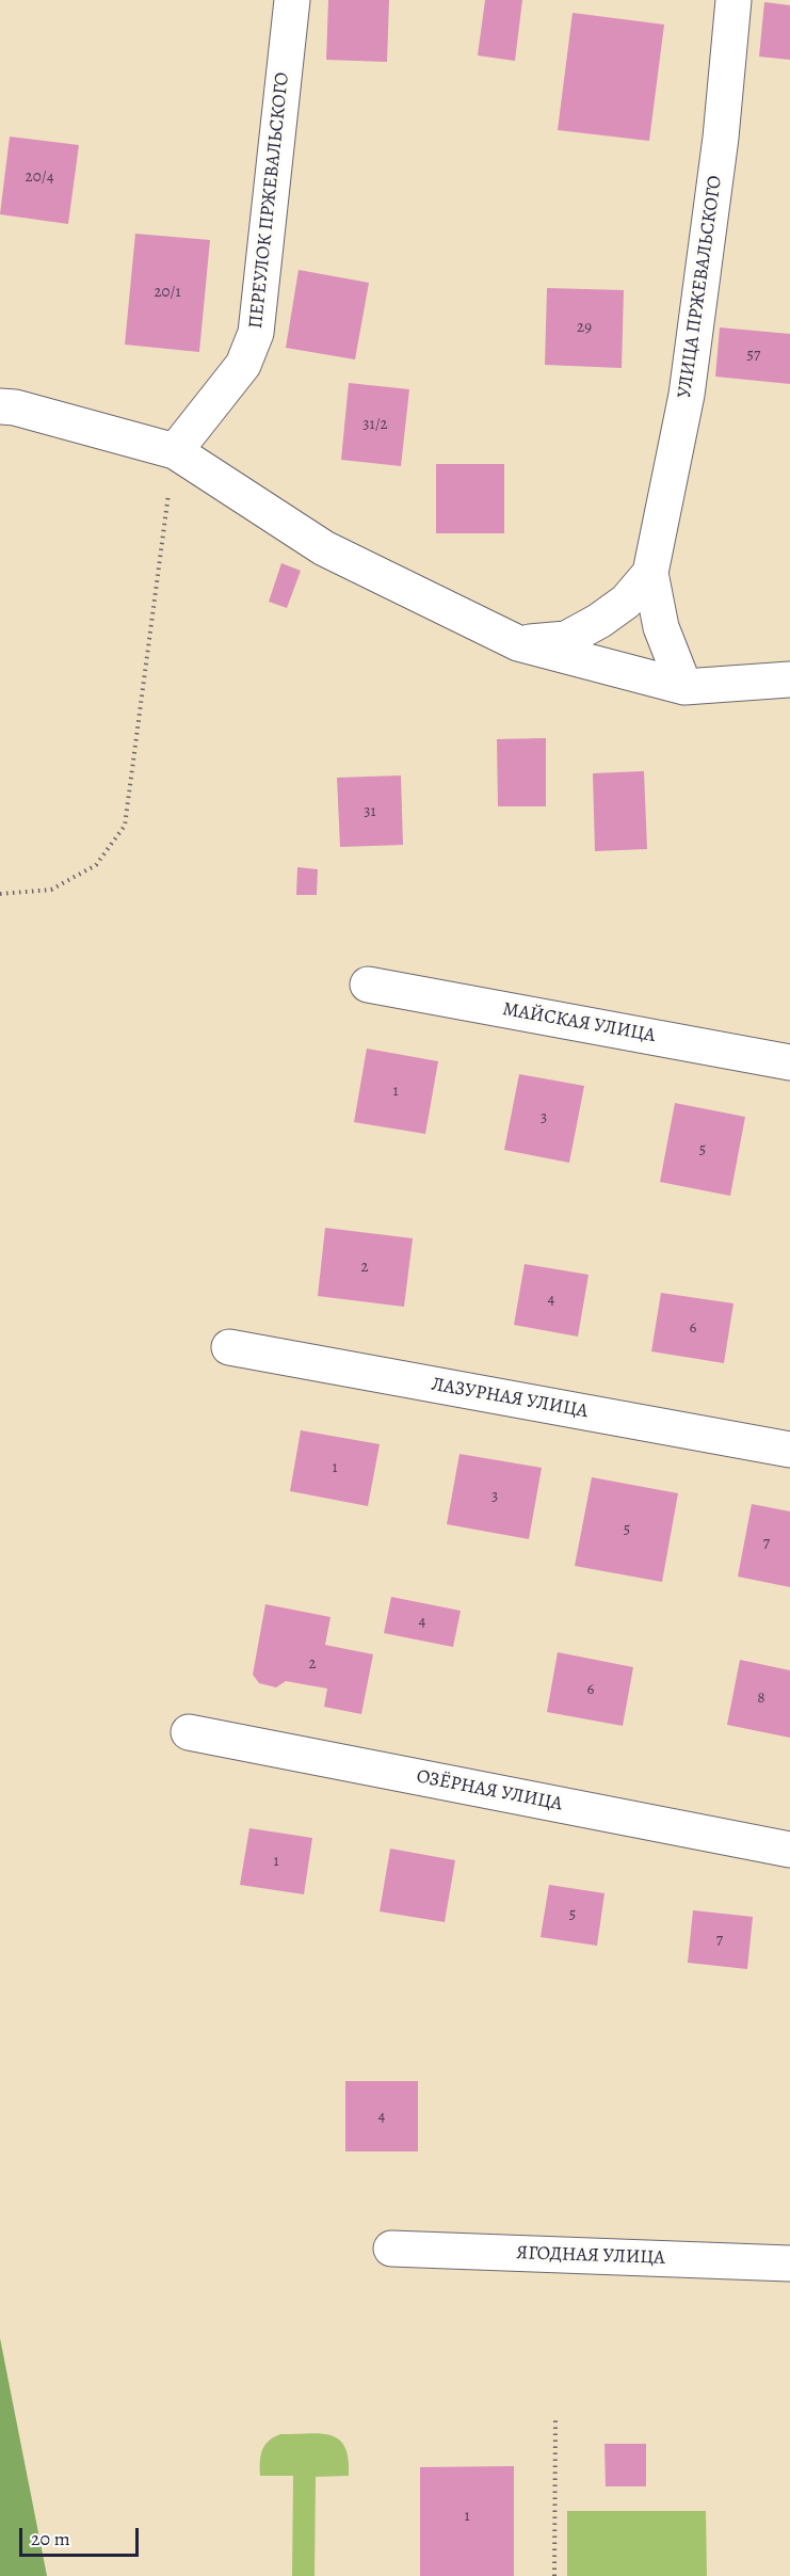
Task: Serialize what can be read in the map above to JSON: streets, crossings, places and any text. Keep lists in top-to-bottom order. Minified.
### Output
{"streets":{"street":["ПЕРЕУЛОК ПРЖЕВАЛЬСКОГО","УЛИЦА ПРЖЕВАЛЬСКОГО","МАЙСКАЯ УЛИЦА","ЛАЗУРНАЯ УЛИЦА","ОЗЁРНАЯ УЛИЦА","ЯГОДНАЯ УЛИЦА"]},"house_numbers":["20/4","20/1","29","57","31/2","31","1","3","5","2","4","6","1","3","5","7","4","2","6","8","1","5","7","4","1"],"scale_bar":"20 m"}
